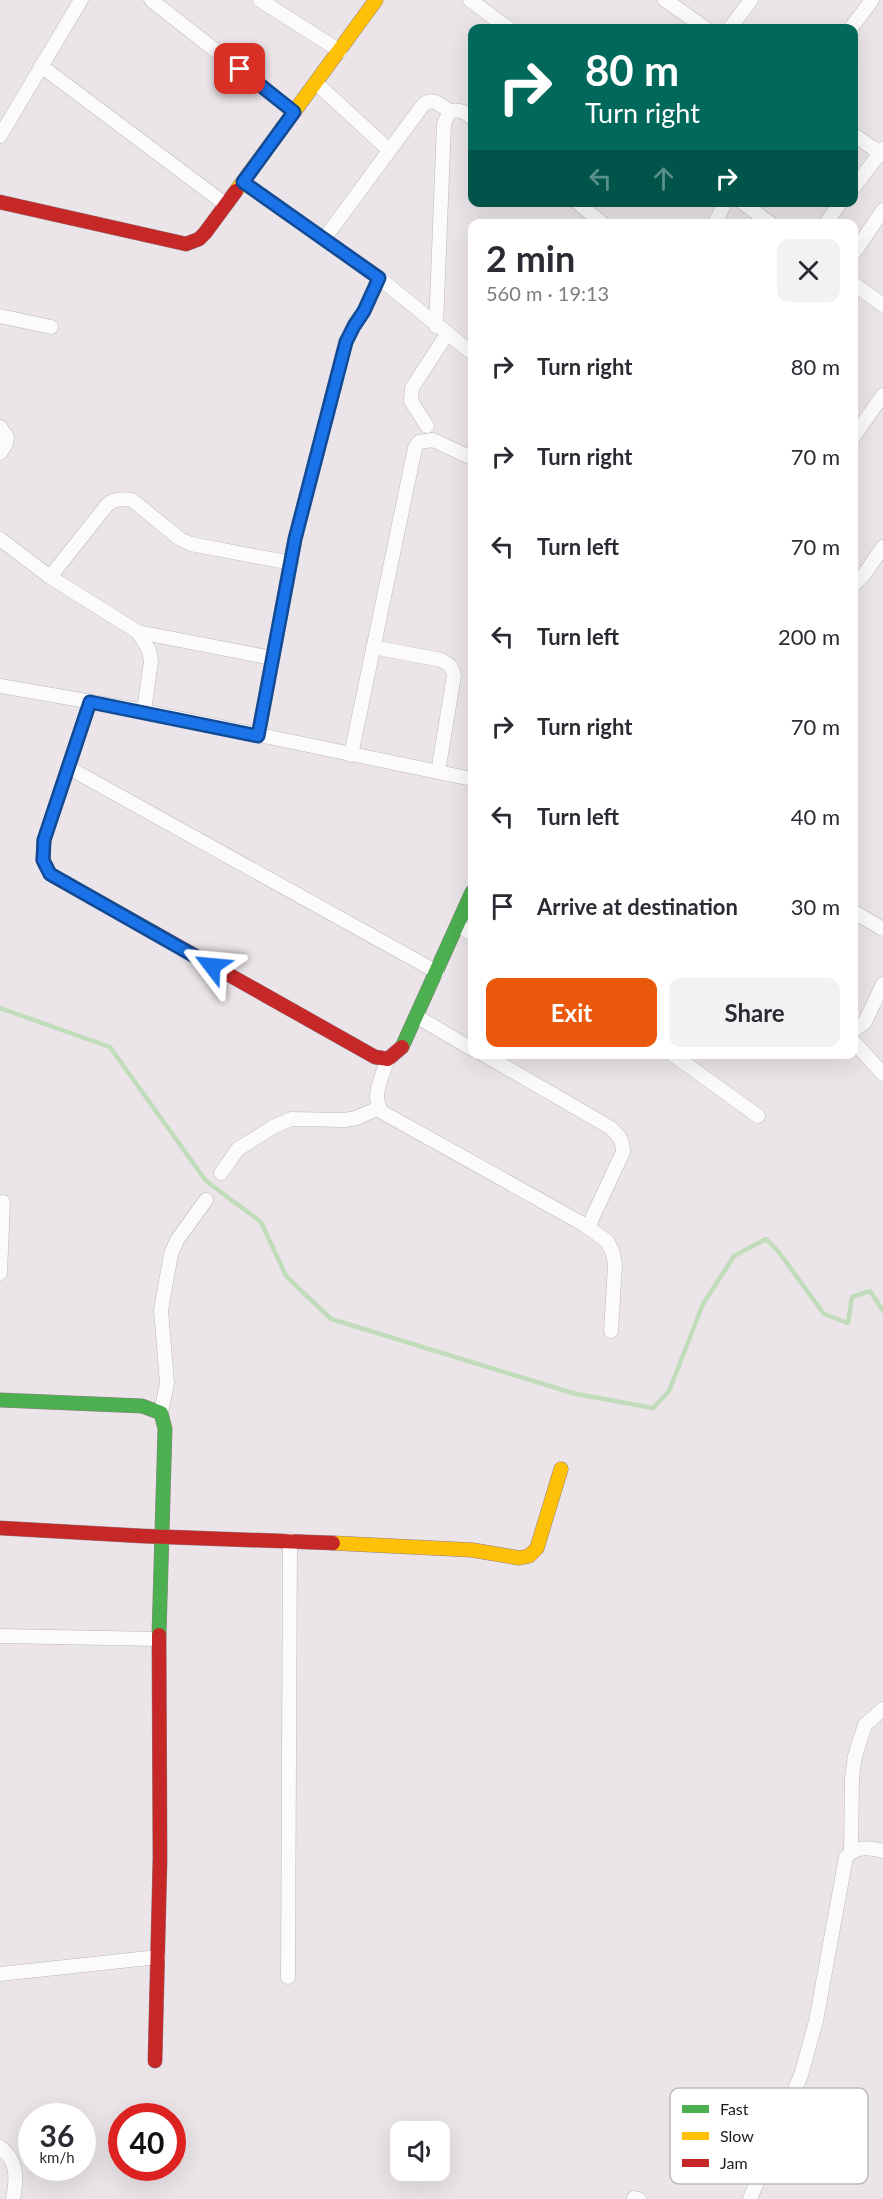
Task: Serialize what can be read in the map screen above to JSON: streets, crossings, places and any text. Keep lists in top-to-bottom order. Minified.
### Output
{"legend":["Fast","Slow","Jam"],"page":{"turn":["80 m","Turn right"],"heading":["2 min","560 m · 19:13"],"list":[{"name":"Turn right","value":"80 m"},{"name":"Turn right","value":"70 m"},{"name":"Turn left","value":"70 m"},{"name":"Turn left","value":"200 m"},{"name":"Turn right","value":"70 m"},{"name":"Turn left","value":"40 m"},{"name":"Arrive at destination","value":"30 m"}],"buttons":["Exit","Share"],"speed":"36 km/h","limit":"40"}}
